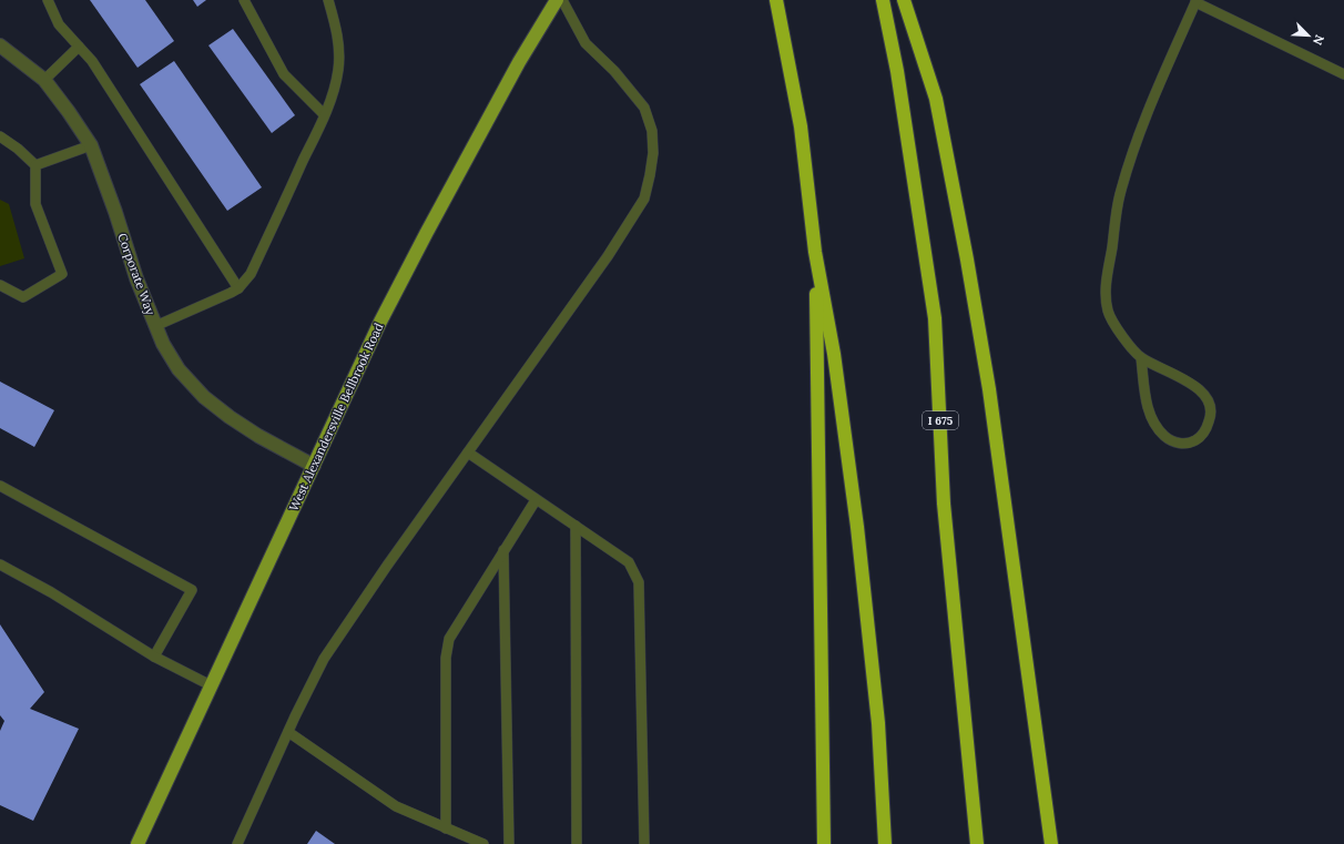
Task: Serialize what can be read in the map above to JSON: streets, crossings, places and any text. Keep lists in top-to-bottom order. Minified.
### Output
{"streets":{"highway":["I 675"],"main road":["West Alexandersville Bellbrook Road"],"street":["Corporate Way"]},"crossings":[["Corporate Way","West Alexandersville Bellbrook Road"]],"north":"bottom right"}
